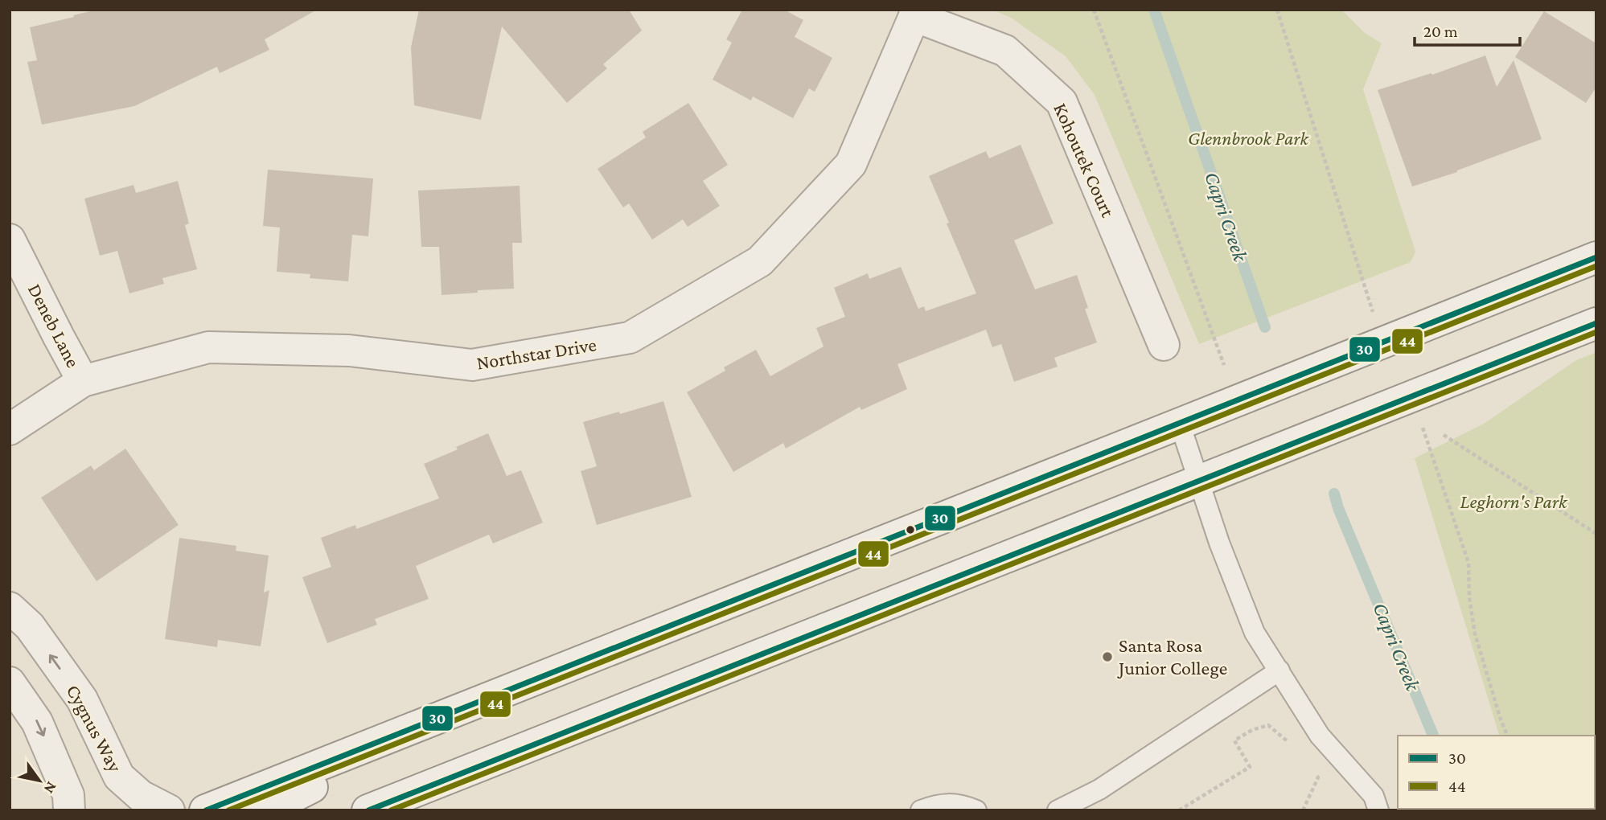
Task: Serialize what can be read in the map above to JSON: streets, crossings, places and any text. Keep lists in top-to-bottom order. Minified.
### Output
{"streets":{"main road":["Kohoutek Court","Deneb Lane","Northstar Drive","Cygnus Way"]},"crossings":[["Kohoutek Court","Northstar Drive"],["Deneb Lane","Northstar Drive"]],"water":["Capri Creek"],"parks":["Glennbrook Park","Leghorn's Park"],"places":["Santa Rosa Junior College"],"lines":["transit line 30","transit line 44"],"legend":["30","44"],"scale_bar":"20 m","north":"bottom right"}
